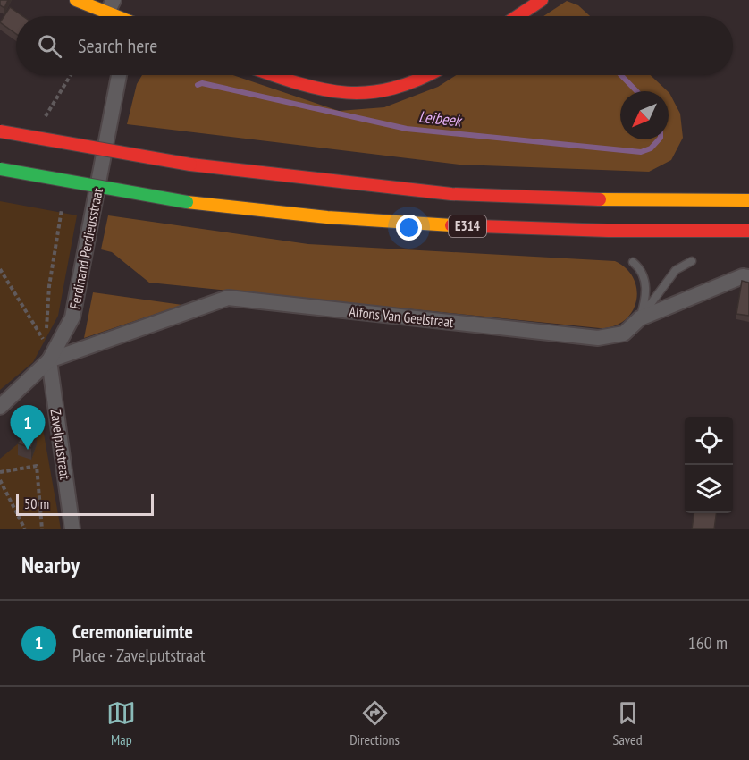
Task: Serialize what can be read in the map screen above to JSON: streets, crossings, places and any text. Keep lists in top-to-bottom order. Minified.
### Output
{"streets":{"main road":["E314"],"street":["Ferdinand Perdieusstraat","Alfons Van Geelstraat","Zavelputstraat"]},"crossings":[["Ferdinand Perdieusstraat","Alfons Van Geelstraat"],["Ferdinand Perdieusstraat","Zavelputstraat"],["Alfons Van Geelstraat","Zavelputstraat"]],"water":["Leibeek"],"scale_bar":"50 m","north":"bottom left","page":{"search":"Search here","pins":"1","scale":"50 m","heading":"Nearby","list":[{"mark":"1","name":"Ceremonieruimte","note":"Place · Zavelputstraat","value":"160 m"}],"nav":["Map","Directions","Saved"]}}
